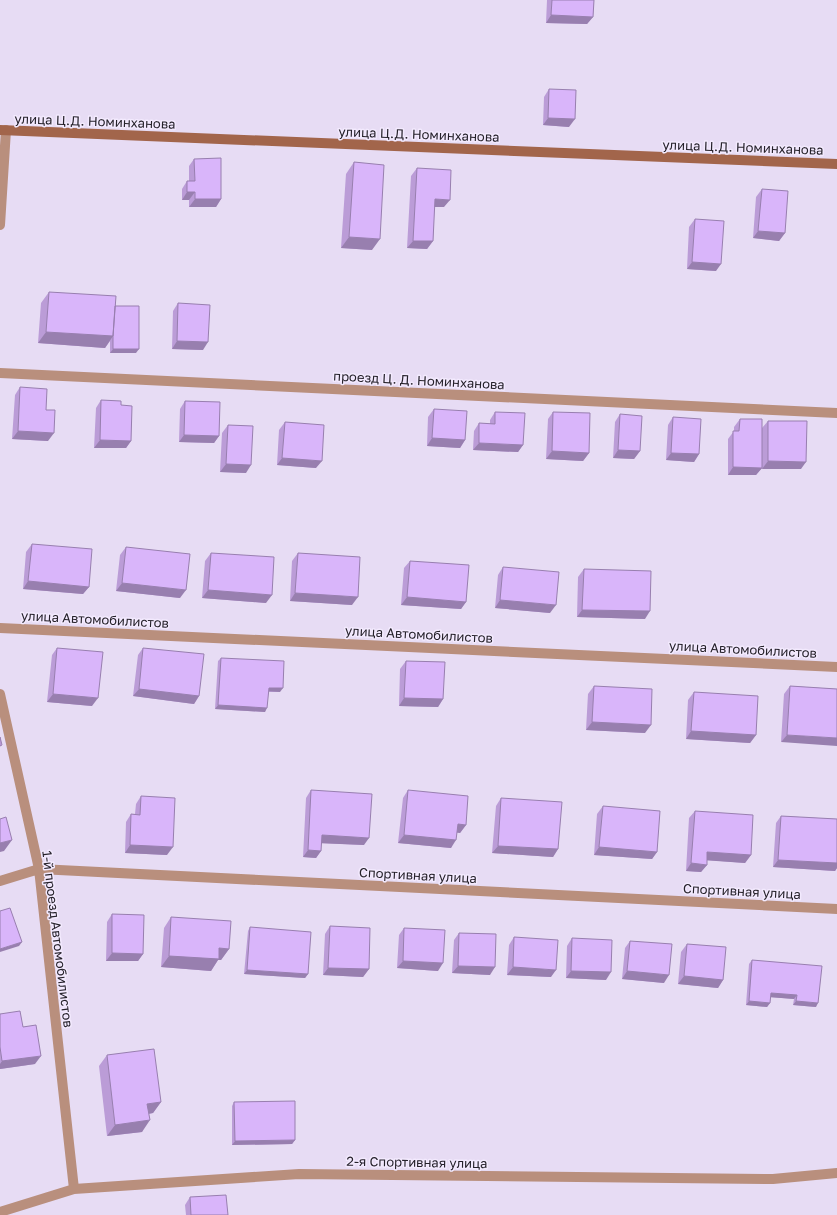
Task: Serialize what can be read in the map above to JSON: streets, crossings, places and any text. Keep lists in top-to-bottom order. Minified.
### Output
{"streets":{"street":["улица Ц.Д. Номинханова","проезд Ц. Д. Номинханова","улица Автомобилистов","Спортивная улица","1-й проезд Автомобилистов","2-я Спортивная улица"]},"crossings":[["Спортивная улица","1-й проезд Автомобилистов"],["1-й проезд Автомобилистов","2-я Спортивная улица"]]}
